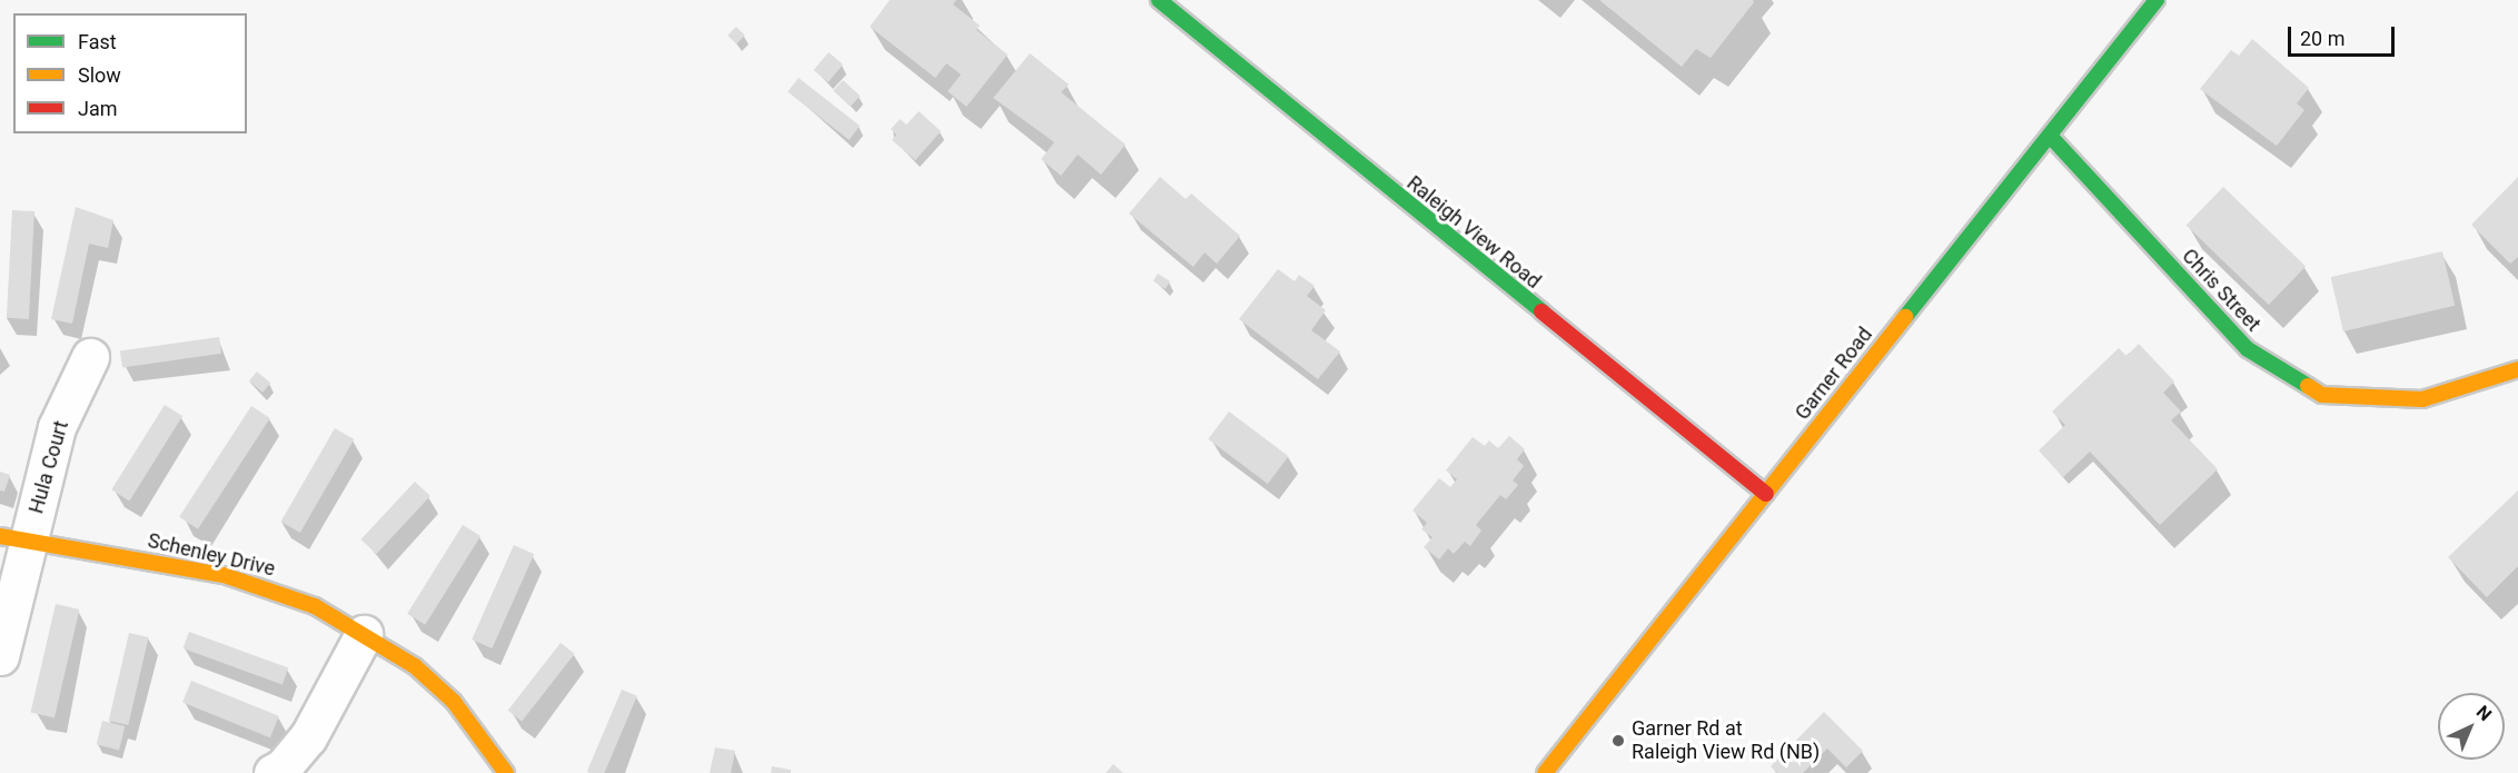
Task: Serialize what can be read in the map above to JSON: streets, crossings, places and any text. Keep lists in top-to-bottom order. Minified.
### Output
{"streets":{"street":["Raleigh View Road","Chris Street","Garner Road","Hula Court","Schenley Drive"]},"crossings":[["Raleigh View Road","Garner Road"],["Chris Street","Garner Road"],["Hula Court","Schenley Drive"]],"places":["Garner Rd at Raleigh View Rd (NB)"],"legend":["Fast","Slow","Jam"],"scale_bar":"20 m","north":"top right"}
